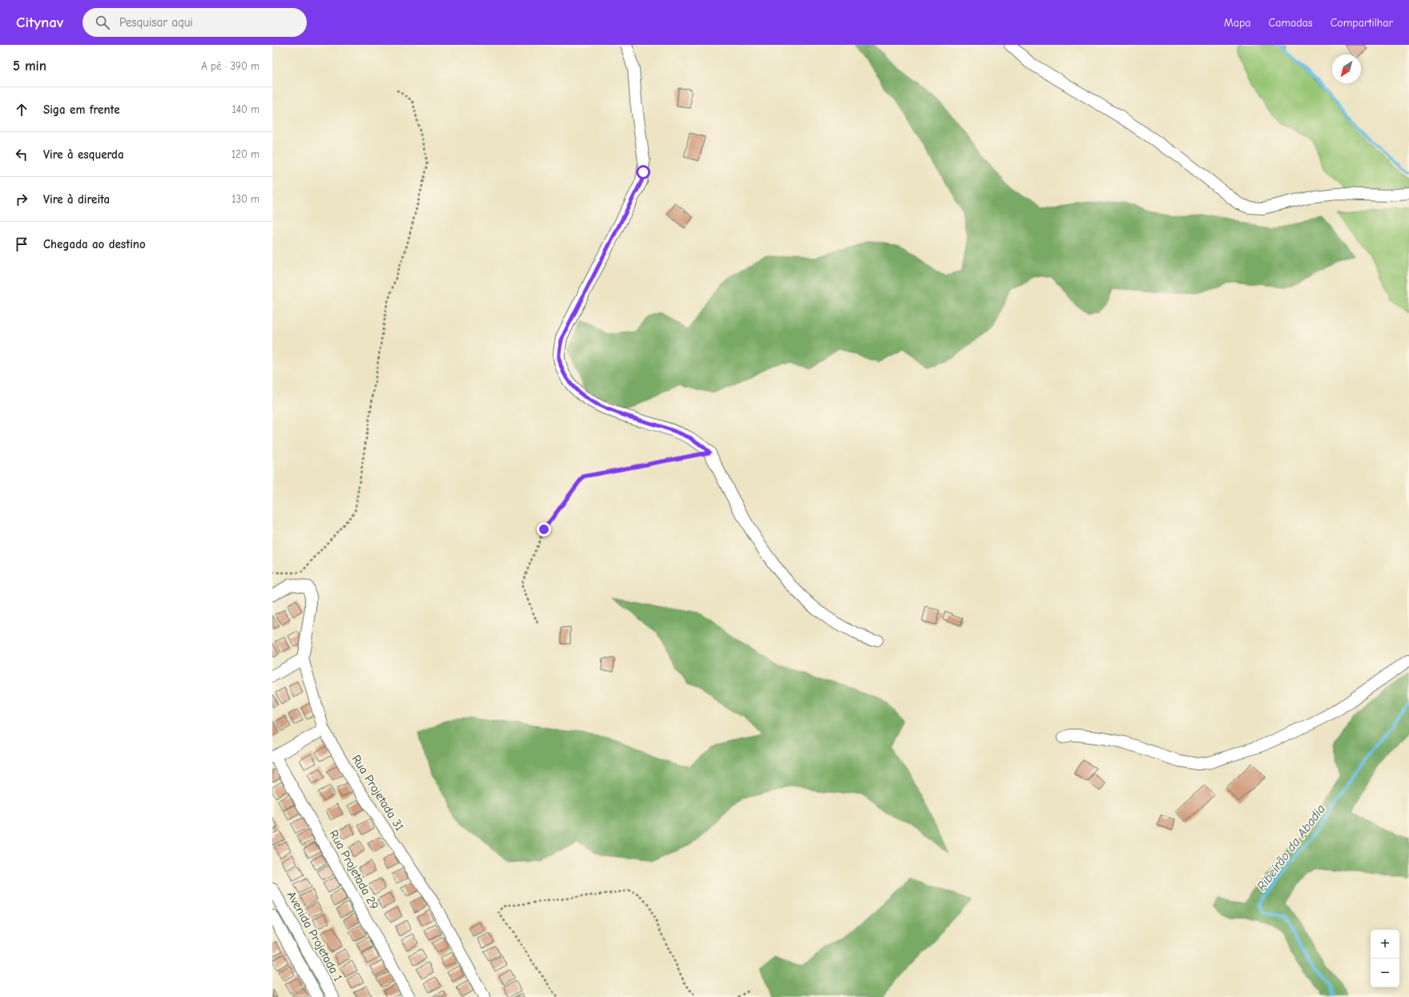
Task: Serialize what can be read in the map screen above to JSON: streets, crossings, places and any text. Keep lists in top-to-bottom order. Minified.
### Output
{"streets":{"street":["Rua Projetada 31","Rua Projetada 29","Avenida Projetada 1"]},"water":["Ribeirão da Abadia"],"north":"bottom left","page":{"header":"Citynav","search":"Pesquisar aqui","nav":["Mapa","Camadas","Compartilhar"],"heading":["5 min","A pé · 390 m"],"list":[["Siga em frente","140 m"],["Vire à esquerda","120 m"],["Vire à direita","130 m"],"Chegada ao destino"],"map_buttons":["+","−"]}}
